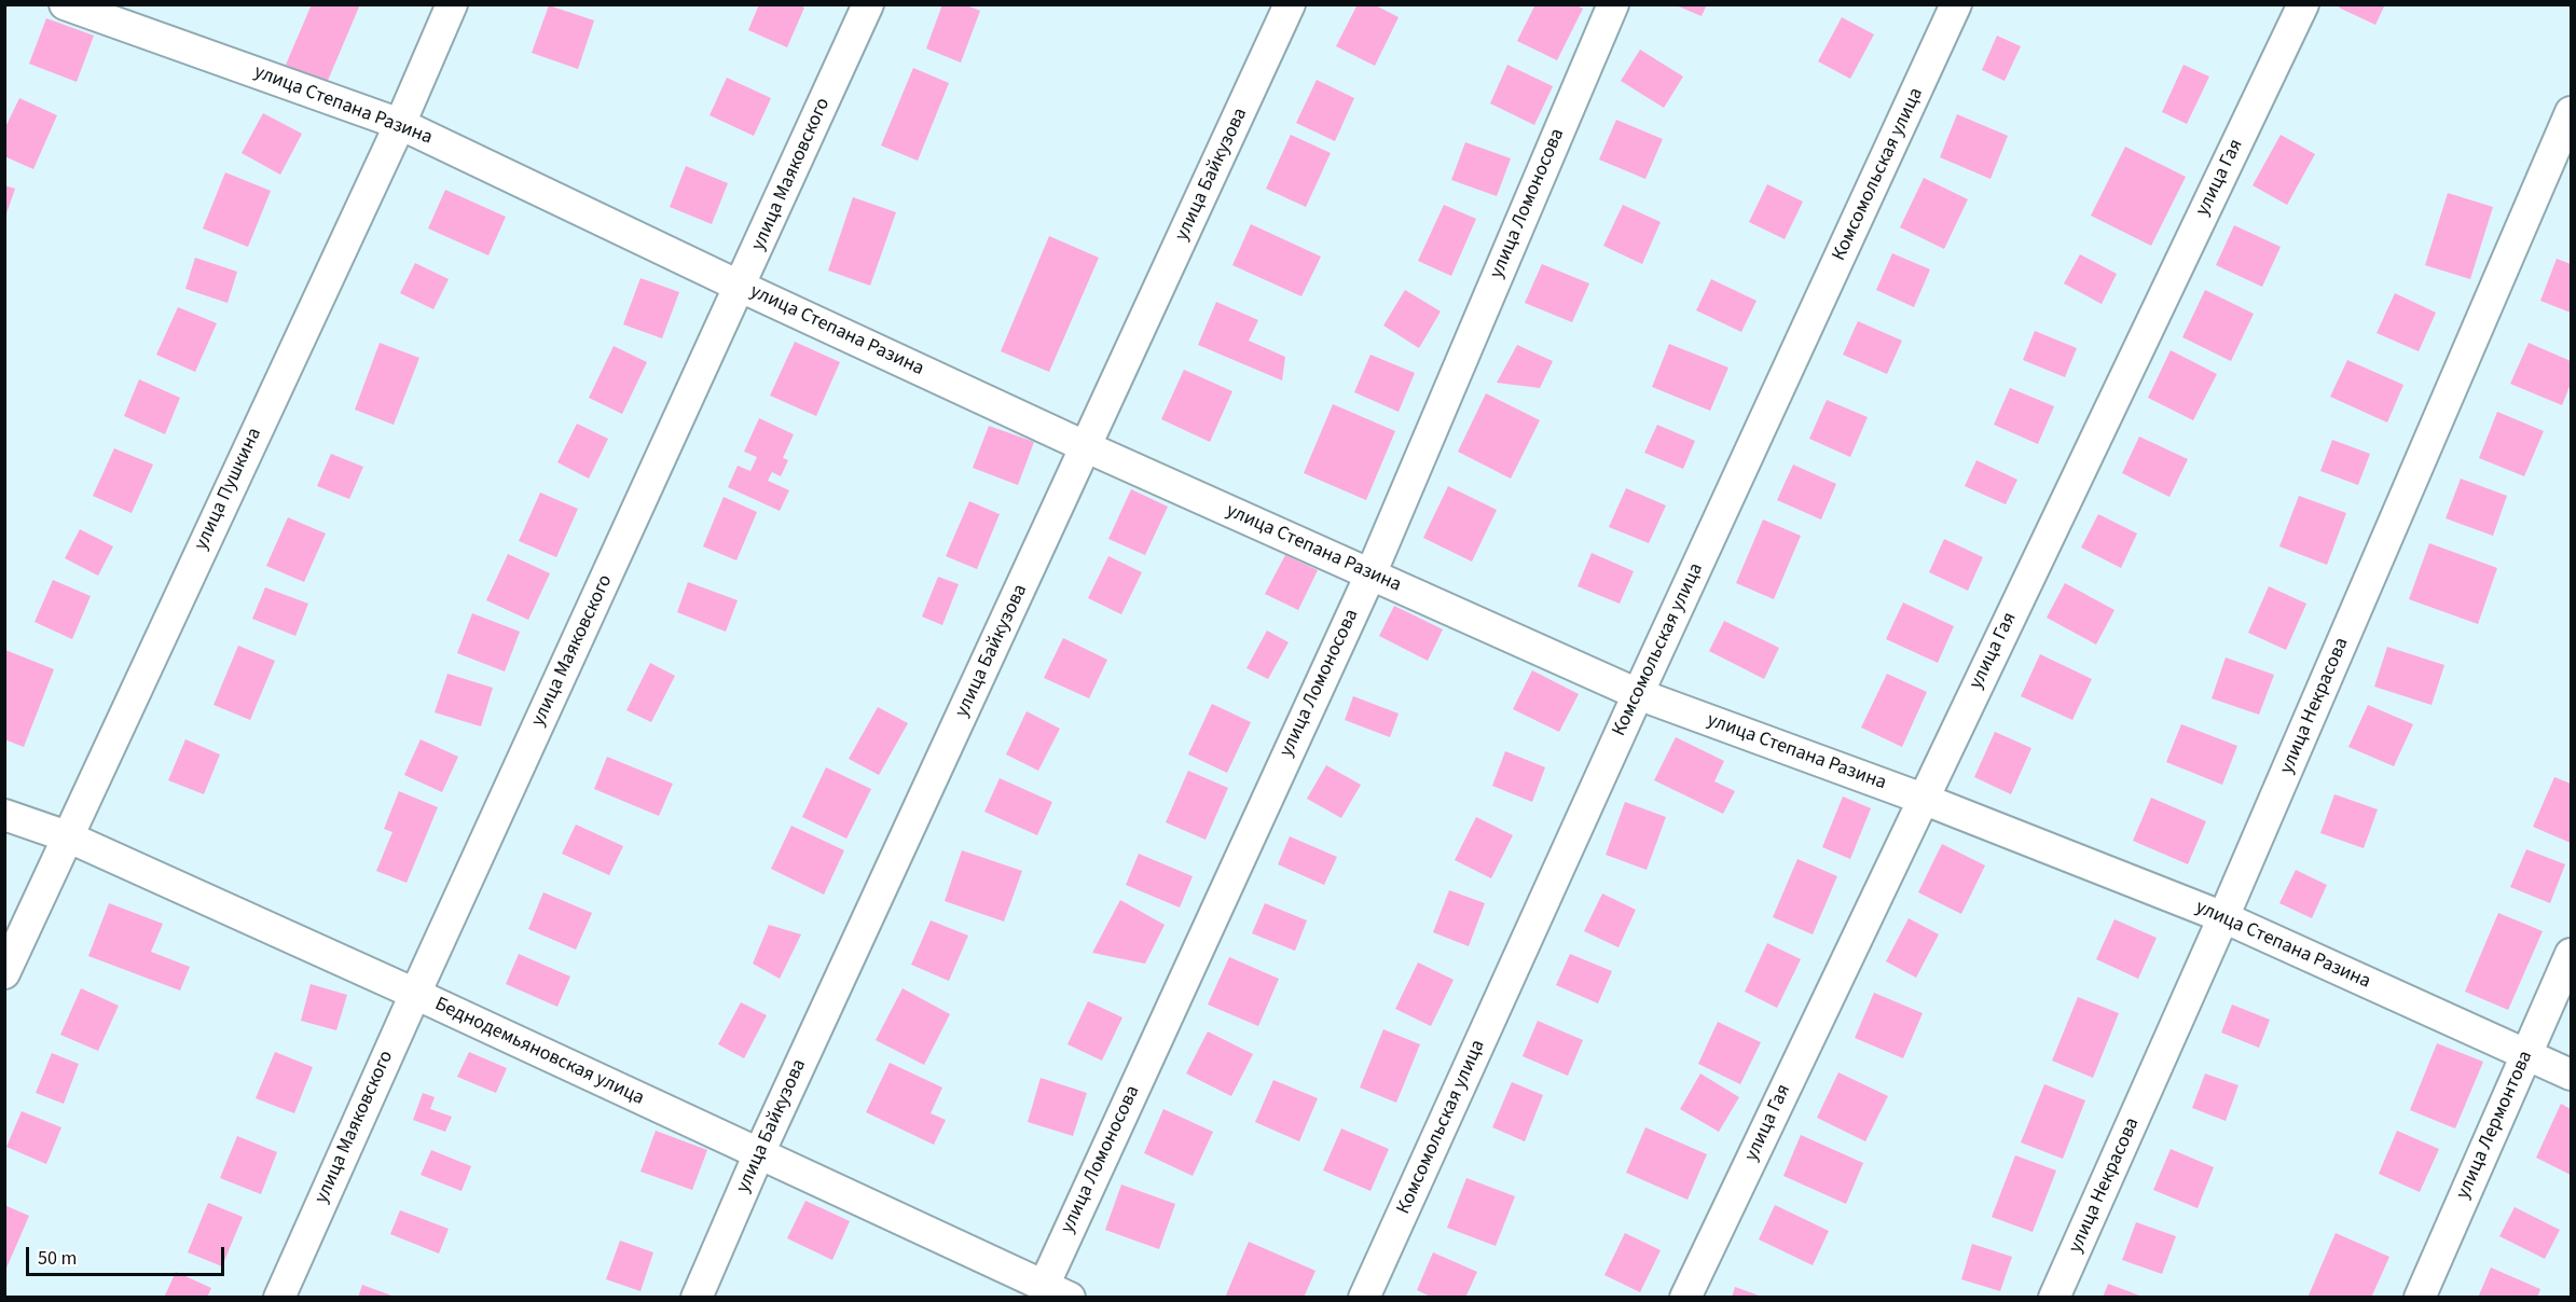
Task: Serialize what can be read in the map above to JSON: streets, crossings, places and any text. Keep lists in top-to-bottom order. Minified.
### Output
{"streets":{"street":["улица Степана Разина","улица Маяковского","улица Байкузова","Комсомольская улица","улица Гая","улица Ломоносова","улица Пушкина","улица Некрасова","Беднодемьяновская улица","улица Лермонтова"]},"crossings":[["улица Степана Разина","улица Маяковского"],["улица Степана Разина","улица Байкузова"],["улица Степана Разина","Комсомольская улица"],["улица Степана Разина","улица Гая"],["улица Степана Разина","улица Ломоносова"],["улица Степана Разина","улица Пушкина"],["улица Степана Разина","улица Некрасова"],["улица Степана Разина","улица Лермонтова"],["улица Маяковского","Беднодемьяновская улица"],["улица Байкузова","Беднодемьяновская улица"],["улица Ломоносова","Беднодемьяновская улица"],["улица Пушкина","Беднодемьяновская улица"]],"scale_bar":"50 m"}
